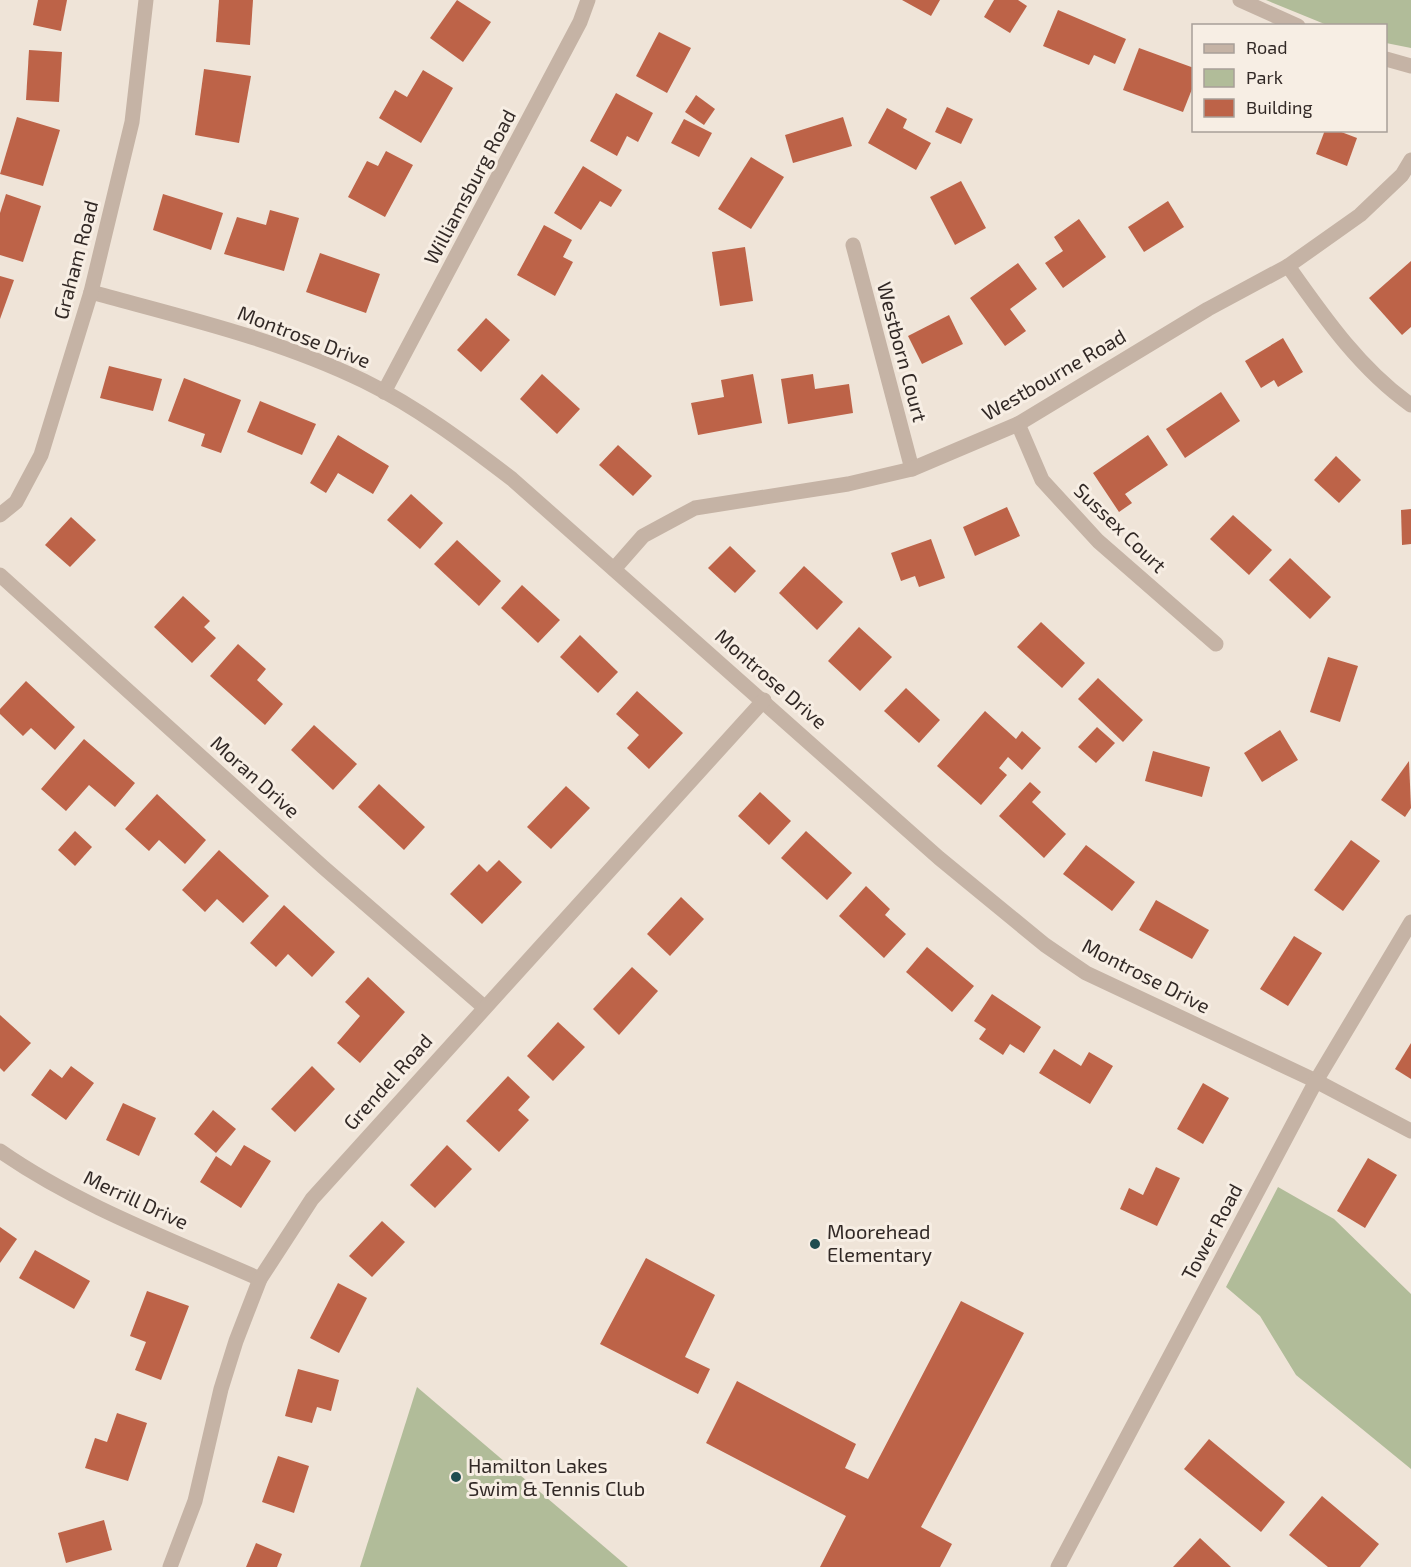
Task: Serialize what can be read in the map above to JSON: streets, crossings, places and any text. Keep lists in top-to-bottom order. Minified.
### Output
{"streets":{"street":["Williamsburg Road","Graham Road","Montrose Drive","Westborn Court","Westbourne Road","Sussex Court","Moran Drive","Grendel Road","Merrill Drive","Tower Road"]},"crossings":[["Williamsburg Road","Montrose Drive"],["Graham Road","Montrose Drive"],["Montrose Drive","Westbourne Road"],["Montrose Drive","Grendel Road"],["Montrose Drive","Tower Road"],["Westborn Court","Westbourne Road"],["Westbourne Road","Sussex Court"],["Moran Drive","Grendel Road"],["Grendel Road","Merrill Drive"]],"places":["Moorehead Elementary","Hamilton Lakes Swim & Tennis Club"],"legend":["Road","Park","Building"]}
